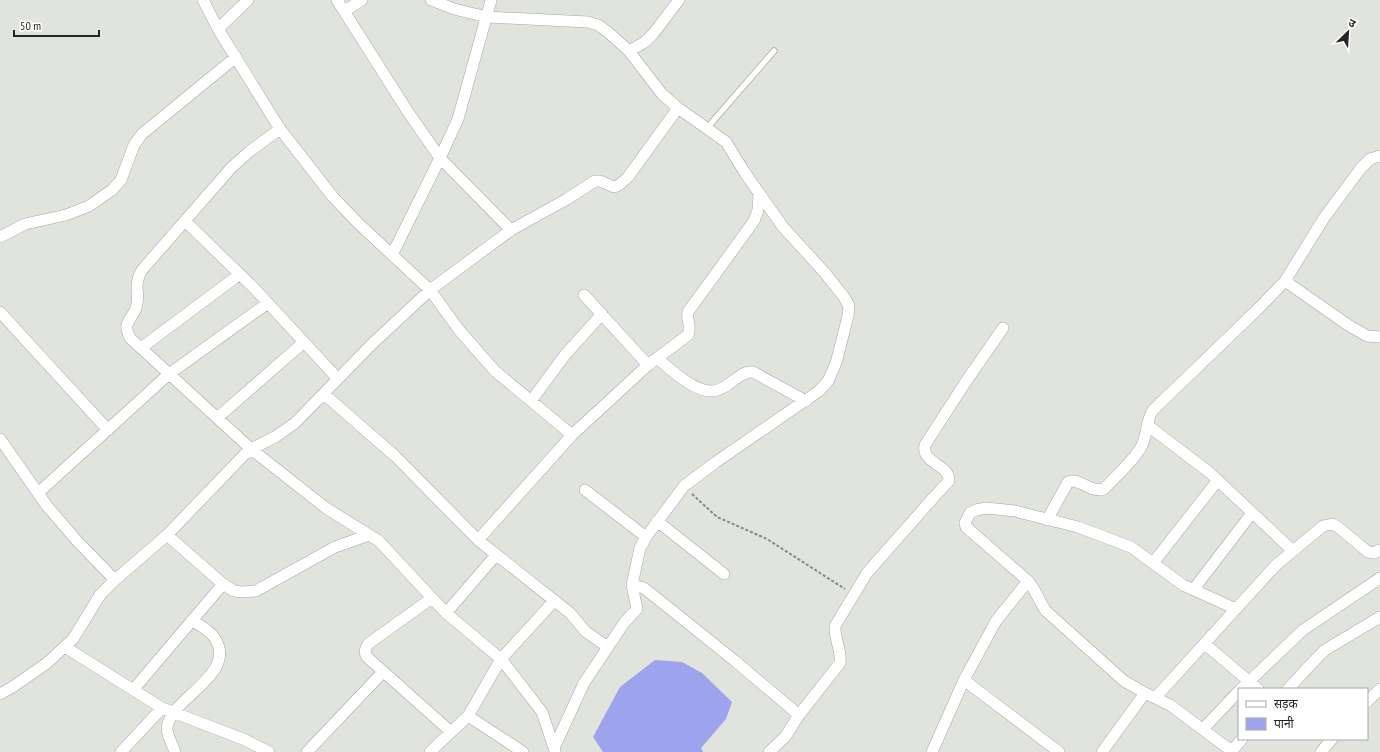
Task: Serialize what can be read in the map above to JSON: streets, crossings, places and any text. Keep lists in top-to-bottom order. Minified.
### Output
{"legend":["सड़क","पानी"],"scale_bar":"50 m","north":"top right"}
